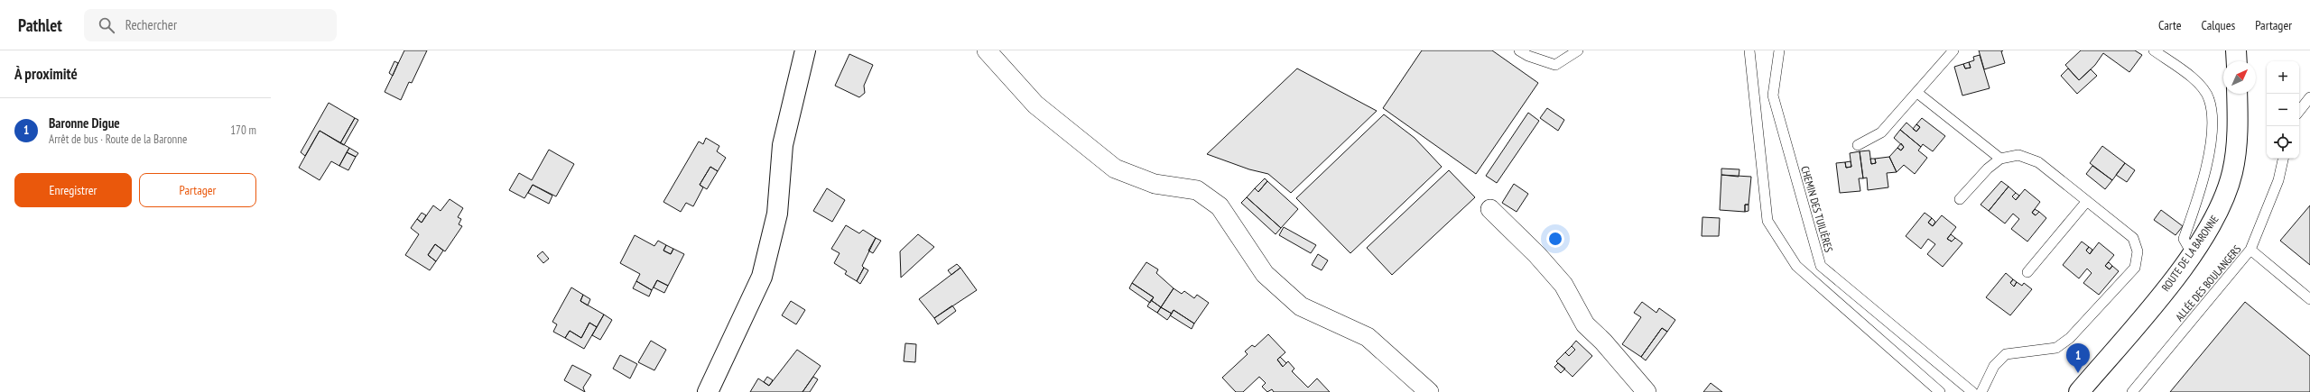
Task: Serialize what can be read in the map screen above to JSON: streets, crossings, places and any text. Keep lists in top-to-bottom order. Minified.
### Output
{"streets":{"main road":["ROUTE DE LA BARONNE"],"lane":["CHEMIN DES TUILIÈRES","ALLÉE DES BOULANGERS"]},"north":"top right","page":{"header":"Pathlet","search":"Rechercher","nav":["Carte","Calques","Partager"],"heading":"À proximité","map_buttons":["+","−"],"list":[{"mark":"1","name":"Baronne Digue","note":"Arrêt de bus · Route de la Baronne","value":"170 m"}],"buttons":["Enregistrer","Partager"],"pins":"1"}}
